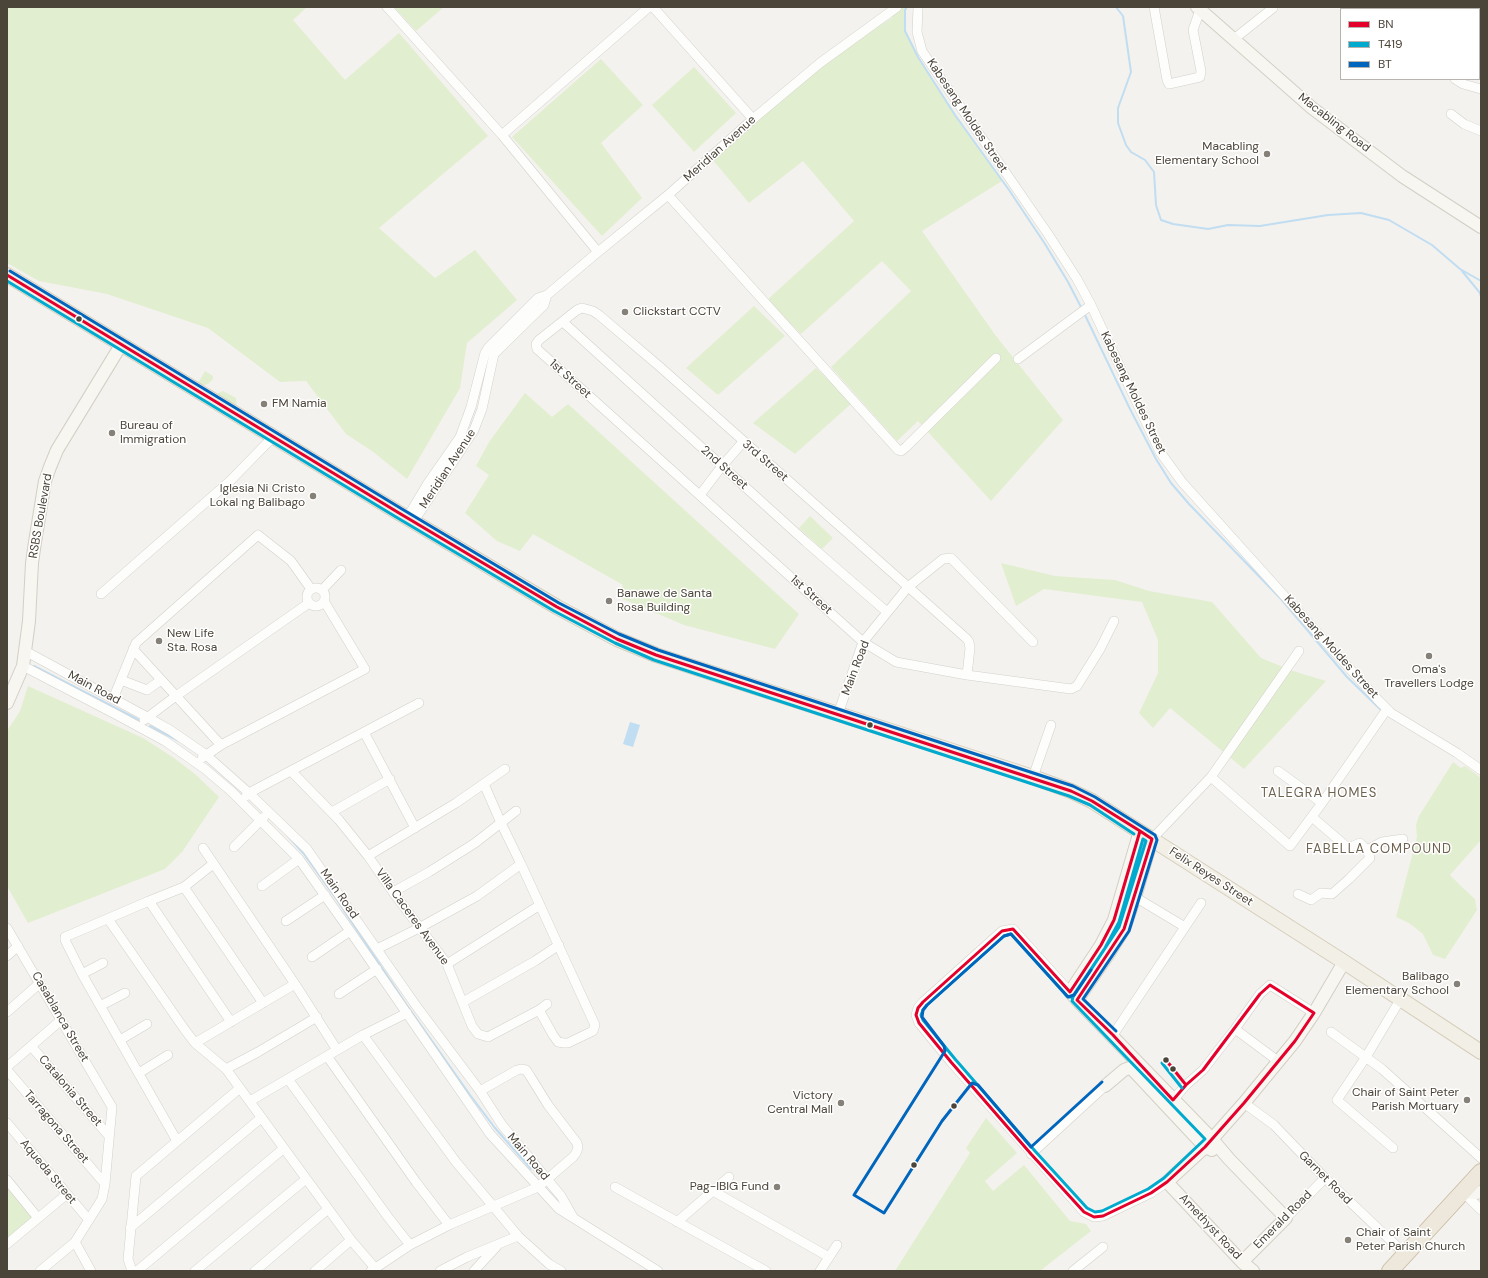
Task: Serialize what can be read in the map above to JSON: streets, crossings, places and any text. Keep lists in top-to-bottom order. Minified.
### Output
{"streets":{"main road":["Felix Reyes Street"],"street":["Kabesang Moldes Street","Macabling Road","Meridian Avenue","1st Street","3rd Street","2nd Street","RSBS Boulevard","Main Road","Villa Caceres Avenue","Casablanca Street","Catalonia Street","Tarragona Street","Aqueda Street","Garnet Road","Emerald Road","Amethyst Road"]},"crossings":[["Meridian Avenue","Felix Reyes Street"],["1st Street","3rd Street"],["1st Street","Main Road"],["3rd Street","2nd Street"],["3rd Street","Main Road"],["2nd Street","Main Road"],["RSBS Boulevard","Main Road"],["RSBS Boulevard","Felix Reyes Street"],["Main Road","Felix Reyes Street"],["Casablanca Street","Catalonia Street"],["Garnet Road","Emerald Road"],["Emerald Road","Amethyst Road"]],"districts":["TALEGRA HOMES","FABELLA COMPOUND"],"places":["Macabling Elementary School","Clickstart CCTV","FM Namia","Bureau of Immigration","Iglesia Ni Cristo Lokal ng Balibago","Banawe de Santa Rosa Building","New Life Sta. Rosa","Oma's Travellers Lodge","Balibago Elementary School","Chair of Saint Peter Parish Mortuary","Victory Central Mall","Pag-IBIG Fund","Chair of Saint Peter Parish Church"],"lines":["transit line BT","transit line BN","transit line T419"],"legend":["BN","T419","BT"]}
